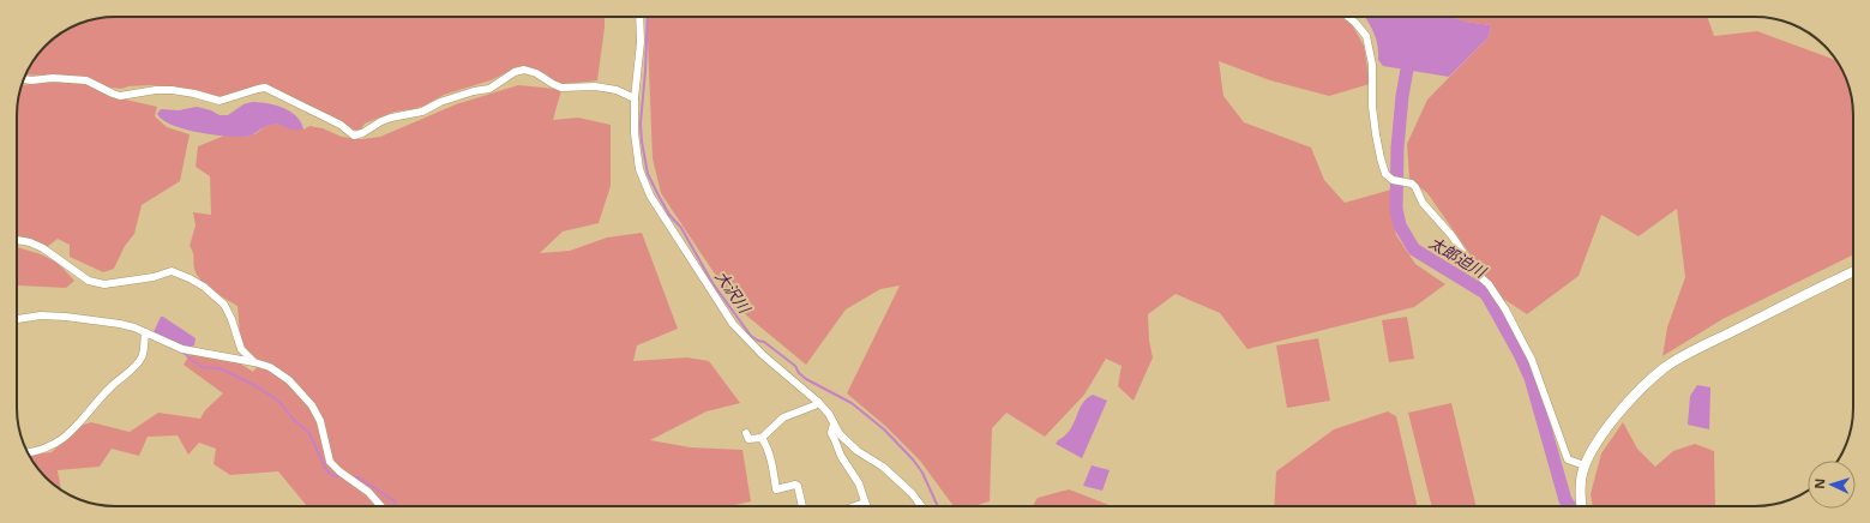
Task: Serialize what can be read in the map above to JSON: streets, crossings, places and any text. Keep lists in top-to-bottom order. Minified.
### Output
{"water":["太郎迫川","大沢川"],"north":"left"}
